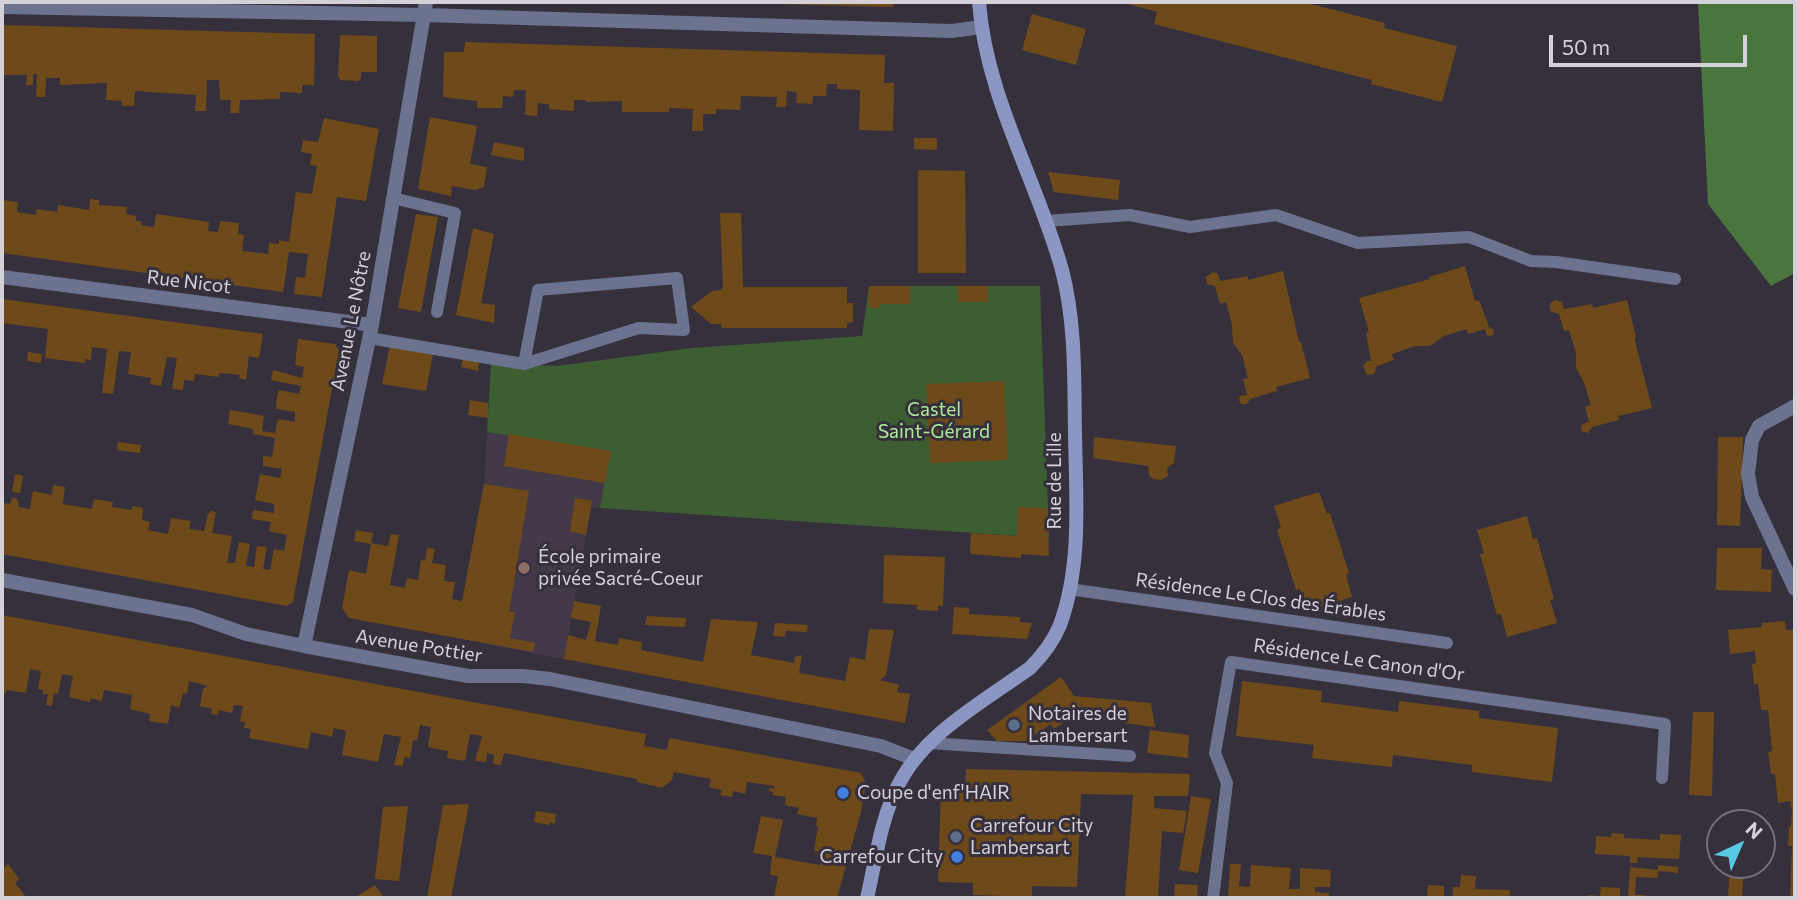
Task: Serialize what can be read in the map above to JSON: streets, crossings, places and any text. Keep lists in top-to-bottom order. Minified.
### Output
{"streets":{"street":["Rue Nicot","Avenue Le Nôtre","Rue de Lille","Avenue Pottier"],"lane":["Résidence Le Clos des Érables","Résidence Le Canon d'Or"]},"crossings":[["Rue Nicot","Avenue Le Nôtre"],["Avenue Le Nôtre","Avenue Pottier"],["Rue de Lille","Résidence Le Clos des Érables"],["Rue de Lille","Avenue Pottier"]],"parks":["Castel Saint-Gérard"],"places":["École primaire privée Sacré-Coeur","Notaires de Lambersart","Coupe d'enf'HAIR","Carrefour City Lambersart","Carrefour City"],"scale_bar":"50 m","north":"top right"}
